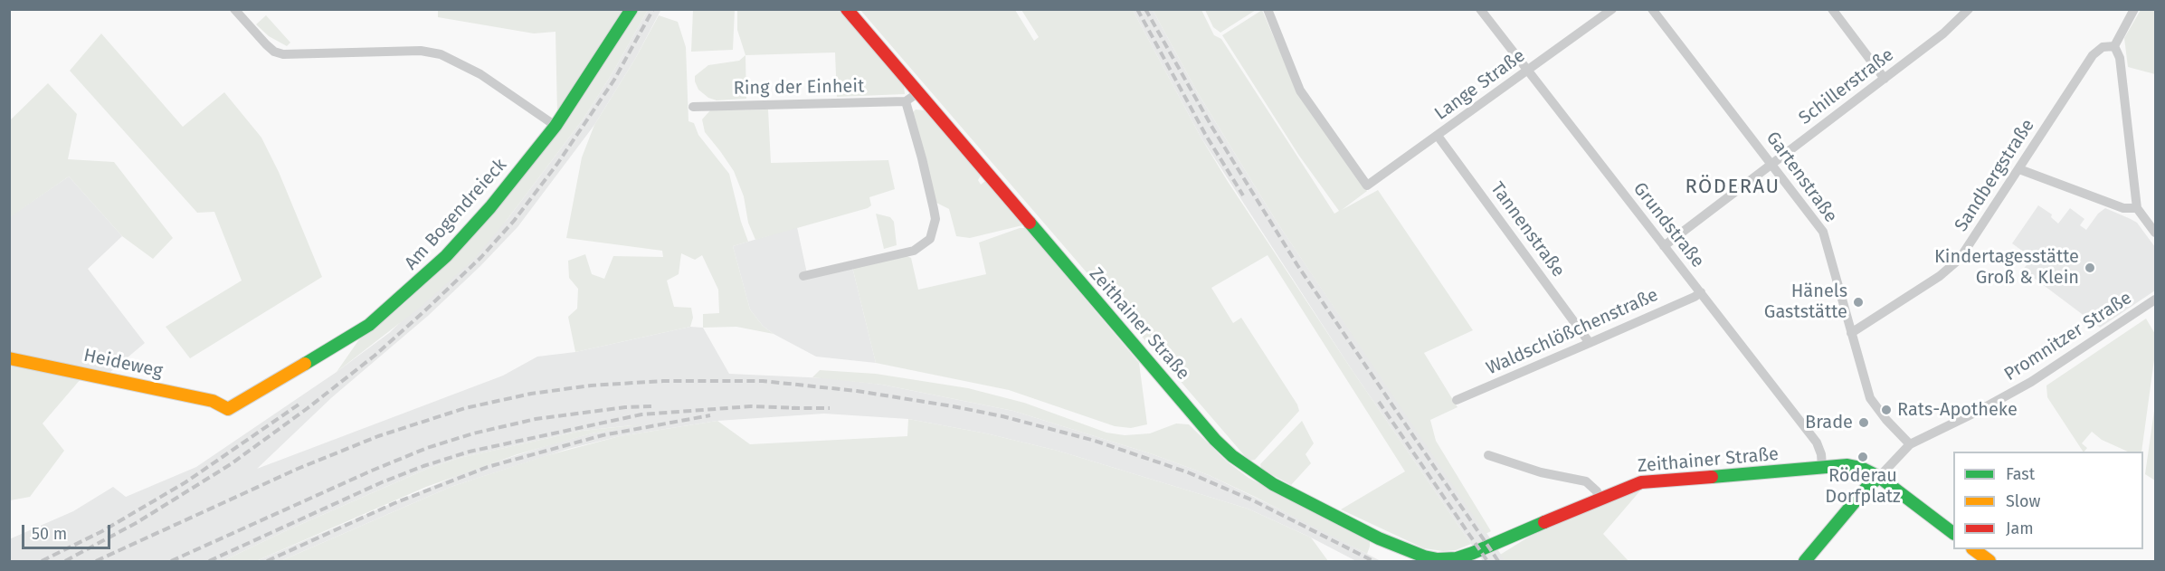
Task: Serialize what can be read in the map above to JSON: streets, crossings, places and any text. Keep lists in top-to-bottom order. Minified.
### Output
{"streets":{"street":["Lange Straße","Schillerstraße","Ring der Einheit","Sandbergstraße","Gartenstraße","Am Bogendreieck","Grundstraße","Tannenstraße","Zeithainer Straße","Waldschlößchenstraße","Promnitzer Straße","Heideweg"]},"crossings":[["Lange Straße","Grundstraße"],["Lange Straße","Tannenstraße"],["Schillerstraße","Gartenstraße"],["Schillerstraße","Grundstraße"],["Sandbergstraße","Gartenstraße"],["Gartenstraße","Promnitzer Straße"],["Am Bogendreieck","Heideweg"],["Grundstraße","Zeithainer Straße"],["Grundstraße","Waldschlößchenstraße"],["Tannenstraße","Waldschlößchenstraße"]],"districts":["RÖDERAU"],"places":["Kindertagesstätte Groß & Klein","Hänels Gaststätte","Rats-Apotheke","Brade","Röderau Dorfplatz"],"legend":["Fast","Slow","Jam"],"scale_bar":"50 m"}
